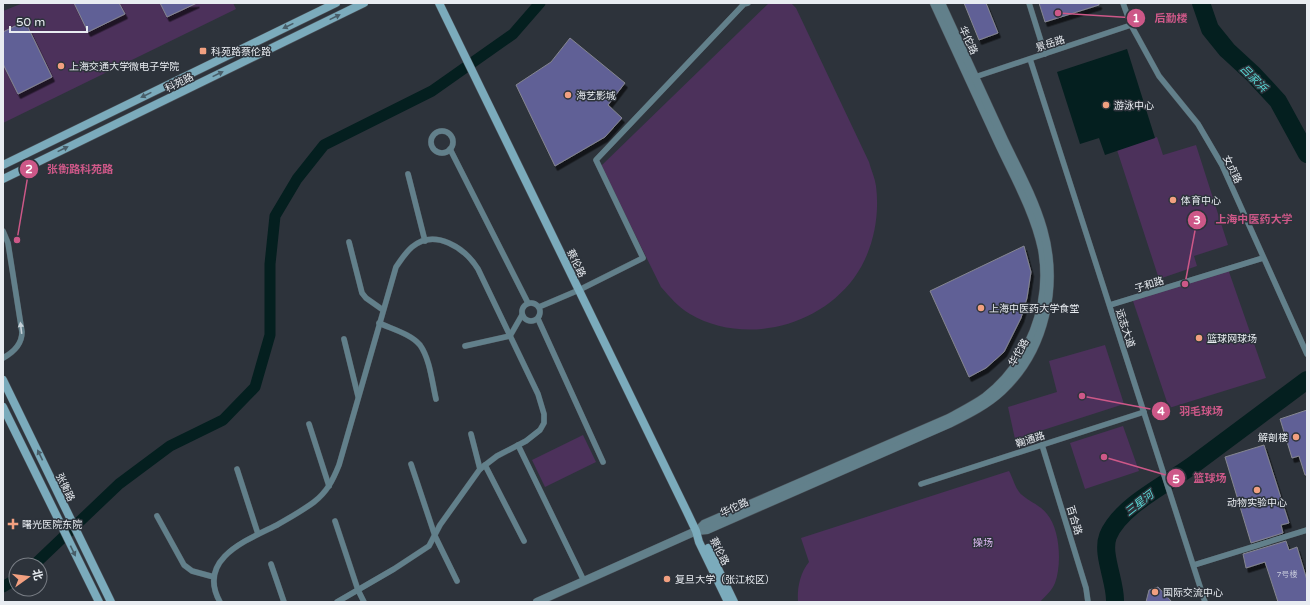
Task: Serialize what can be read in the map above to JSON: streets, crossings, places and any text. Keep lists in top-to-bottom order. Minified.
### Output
{"streets":{"street":["华佗路","科苑路","蔡伦路","张衡路"],"lane":["景岳路","女贞路","子和路","远志大道","鞠通路","百合路"]},"crossings":[["华佗路","景岳路"],["华佗路","蔡伦路"],["景岳路","女贞路"],["景岳路","远志大道"],["女贞路","子和路"],["子和路","远志大道"],["远志大道","鞠通路"],["鞠通路","百合路"]],"water":["吕家浜","三星河"],"parks":["操场"],"places":{"other":["后勤楼","上海交通大学微电子学院","海艺影城","游泳中心","体育中心","张衡路科苑路","上海中医药大学","上海中医药大学食堂","篮球网球场","羽毛球场","解剖楼","篮球场","动物实验中心","复旦大学（张江校区）","国际交流中心"],"transit":["科苑路蔡伦路"],"health":["曙光医院东院"]},"house_numbers":["7号楼"],"scale_bar":"50 m","north":"right"}
